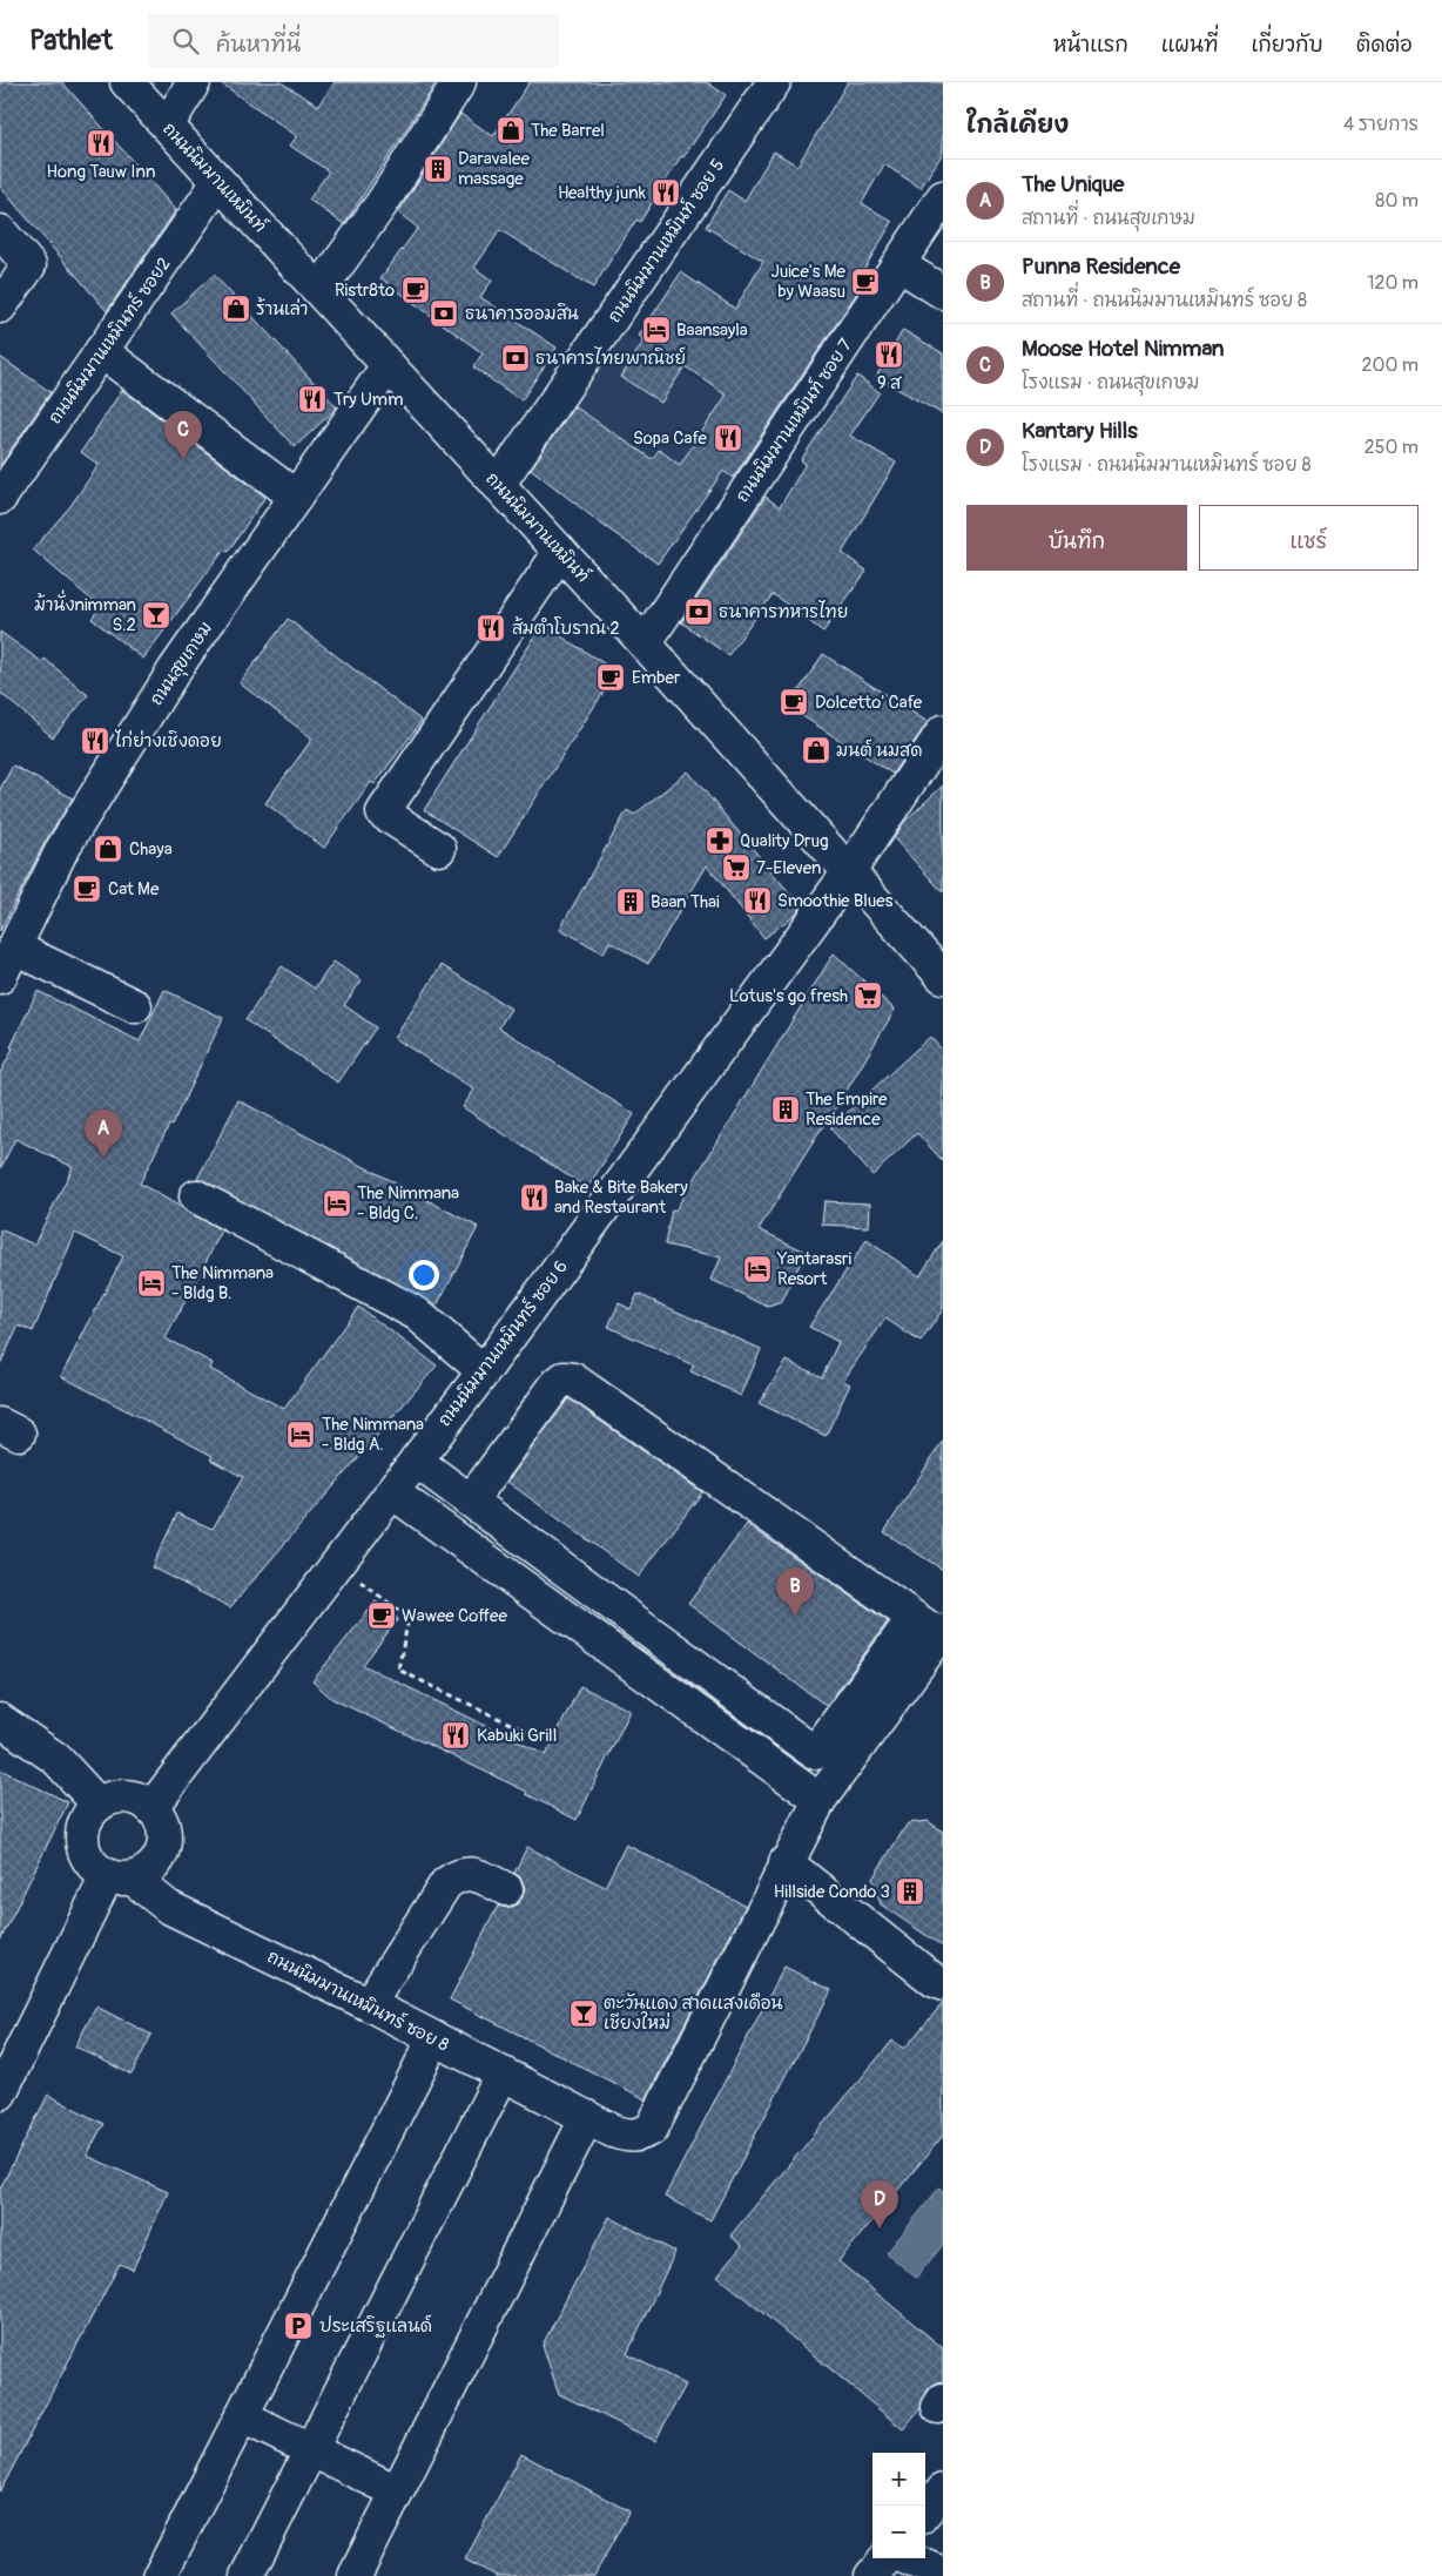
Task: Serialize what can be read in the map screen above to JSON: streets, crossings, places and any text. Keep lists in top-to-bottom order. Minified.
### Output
{"streets":{"street":["ถนนนิมมานเหมินท์","ถนนนิมมานเหมินท์ ซอย 5","ถนนนิมมานเหมินทร์ ซอย2","ถนนนิมมานเหมินท์ ซอย 7","ถนนสุขเกษม","ถนนนิมมานเหมินทร์ ซอย 6","ถนนนิมมานเหมินทร์ ซอย 8"]},"crossings":[["ถนนนิมมานเหมินท์","ถนนนิมมานเหมินท์ ซอย 5"],["ถนนนิมมานเหมินท์","ถนนนิมมานเหมินทร์ ซอย2"],["ถนนนิมมานเหมินท์","ถนนนิมมานเหมินท์ ซอย 7"],["ถนนนิมมานเหมินท์","ถนนสุขเกษม"],["ถนนนิมมานเหมินท์","ถนนนิมมานเหมินทร์ ซอย 6"],["ถนนนิมมานเหมินทร์ ซอย 6","ถนนนิมมานเหมินทร์ ซอย 8"]],"places":{"shop":["The Barrel","ร้านเล่า","มนต์ นมสด","Chaya"],"restaurant":["Hong Tauw Inn","Healthy junk","9 ส","Try Umm","Sopa Cafe","ส้มตำโบราณ 2","ไก่ย่างเชิงดอย","Smoothie Blues","Bake & Bite Bakery and Restaurant","Kabuki Grill"],"building":["Daravalee massage","Baan Thai","The Empire Residence","Hillside Condo 3"],"cafe":["Juice's Me by Waasu","Ristr8to","Ember","Dolcetto' Cafe","Cat Me","Wawee Coffee"],"bank":["ธนาคารออมสิน","ธนาคารไทยพาณิชย์","ธนาคารทหารไทย"],"hotel":["Baansayla","The Nimmana - Bldg C.","Yantarasri Resort","The Nimmana - Bldg B.","The Nimmana - Bldg A."],"bar":["ม้านั่งnimman S.2","ตะวันแดง สาดแสงเดือน เชียงใหม่"],"pharmacy":["Quality Drug"],"supermarket":["7-Eleven","Lotus's go fresh"],"parking":["ประเสริฐแลนด์"]},"page":{"header":"Pathlet","search":"ค้นหาที่นี่","nav":["หน้าแรก","แผนที่","เกี่ยวกับ","ติดต่อ"],"heading":["ใกล้เคียง","4 รายการ"],"list":[{"mark":"A","name":"The Unique","note":"สถานที่ · ถนนสุขเกษม","value":"80 m"},{"mark":"B","name":"Punna Residence","note":"สถานที่ · ถนนนิมมานเหมินทร์ ซอย 8","value":"120 m"},{"mark":"C","name":"Moose Hotel Nimman","note":"โรงแรม · ถนนสุขเกษม","value":"200 m"},{"mark":"D","name":"Kantary Hills","note":"โรงแรม · ถนนนิมมานเหมินทร์ ซอย 8","value":"250 m"}],"pins":["C","A","B","D"],"buttons":["บันทึก","แชร์"],"map_buttons":["+","−"]}}
